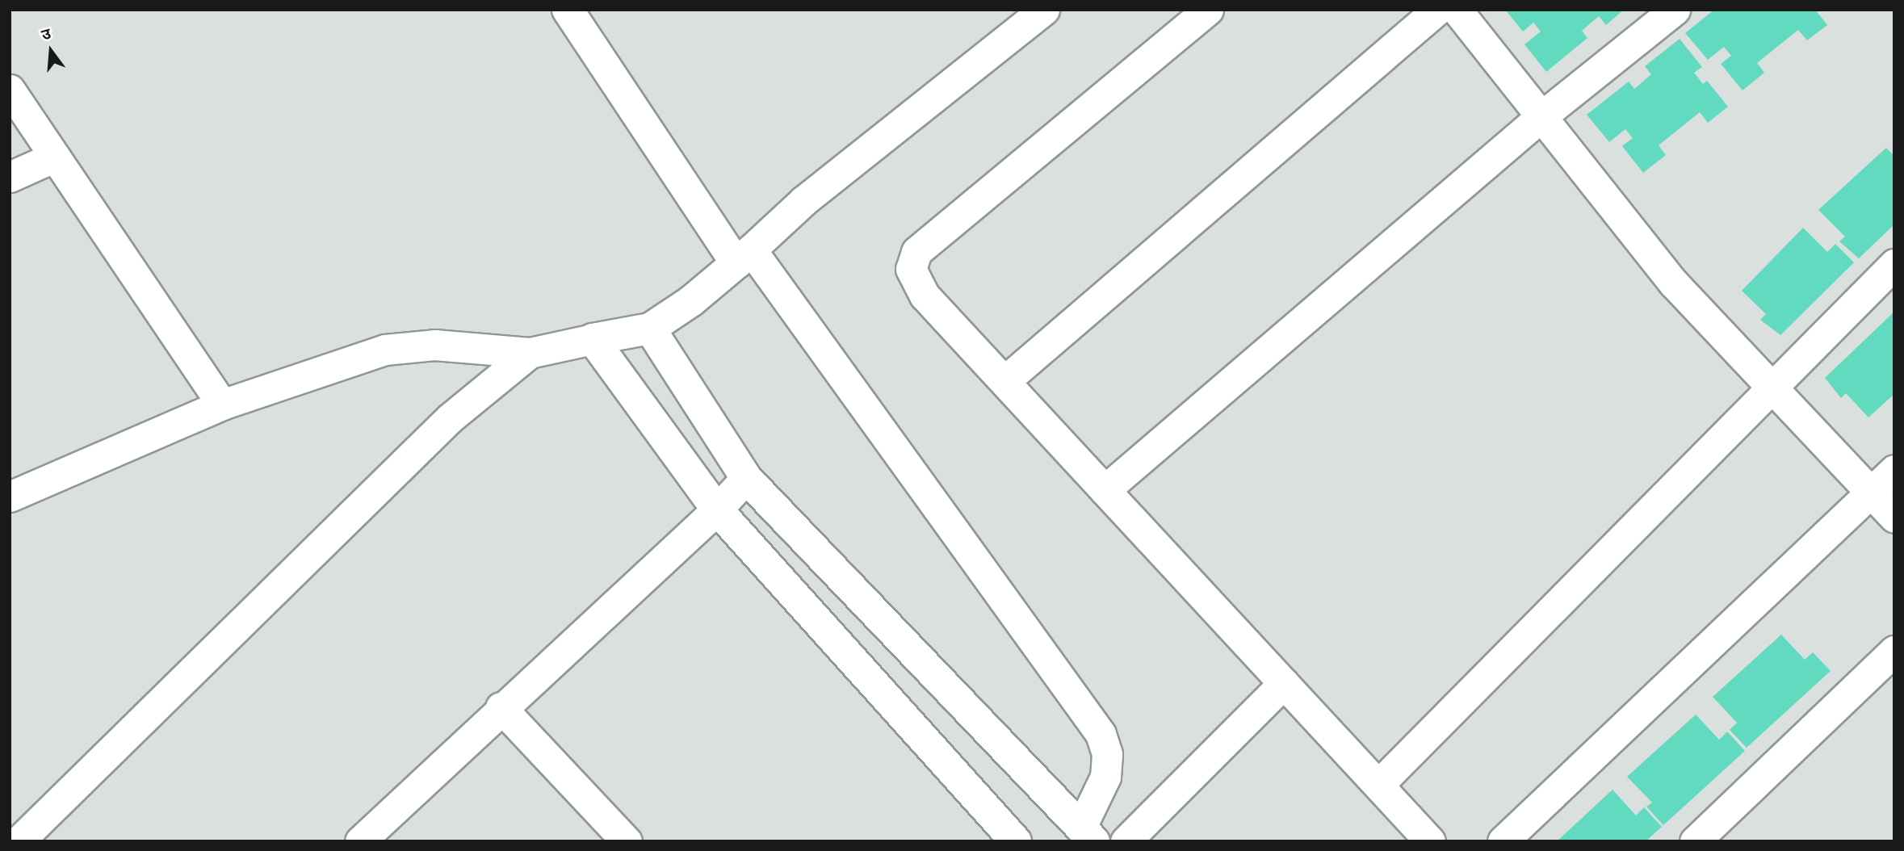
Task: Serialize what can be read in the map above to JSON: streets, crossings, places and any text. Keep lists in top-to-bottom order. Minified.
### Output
{"north":"top"}
